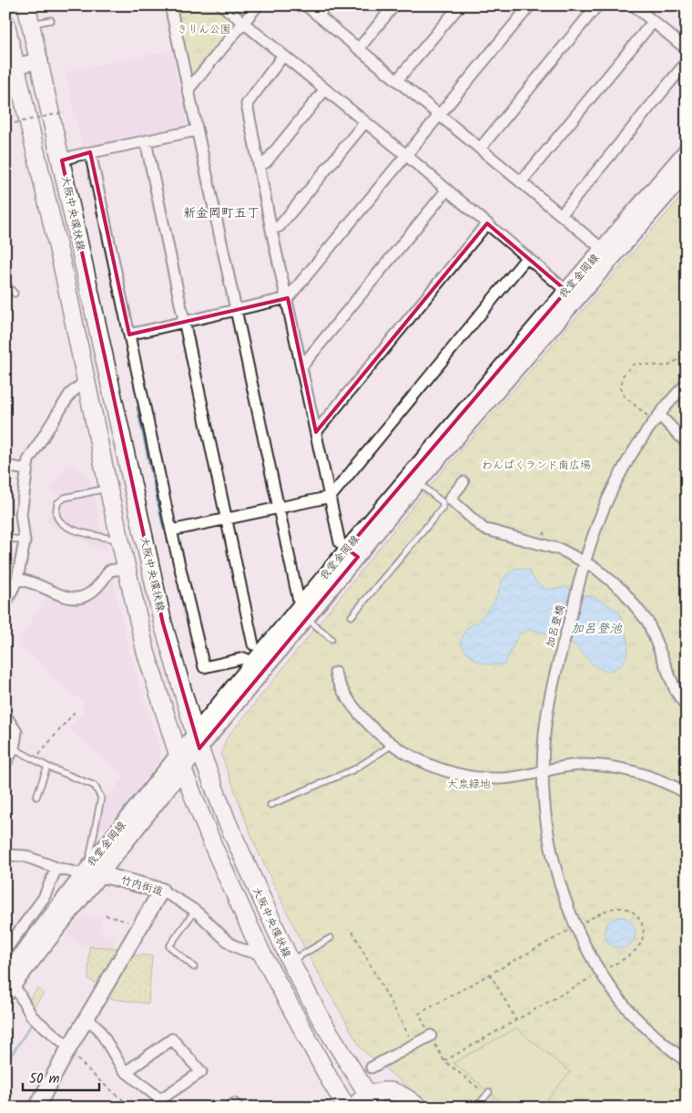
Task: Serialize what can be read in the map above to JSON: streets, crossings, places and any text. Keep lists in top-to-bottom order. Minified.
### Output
{"streets":{"main road":["大阪中央環状線","我堂金岡線","竹内街道"],"street":["加呂登橋"]},"crossings":[["大阪中央環状線","我堂金岡線"],["大阪中央環状線","竹内街道"],["我堂金岡線","竹内街道"]],"districts":["新金岡町五丁"],"water":["加呂登池"],"parks":["きりん公園","わんぱくランド南広場","大泉緑地"],"scale_bar":"50 m"}
